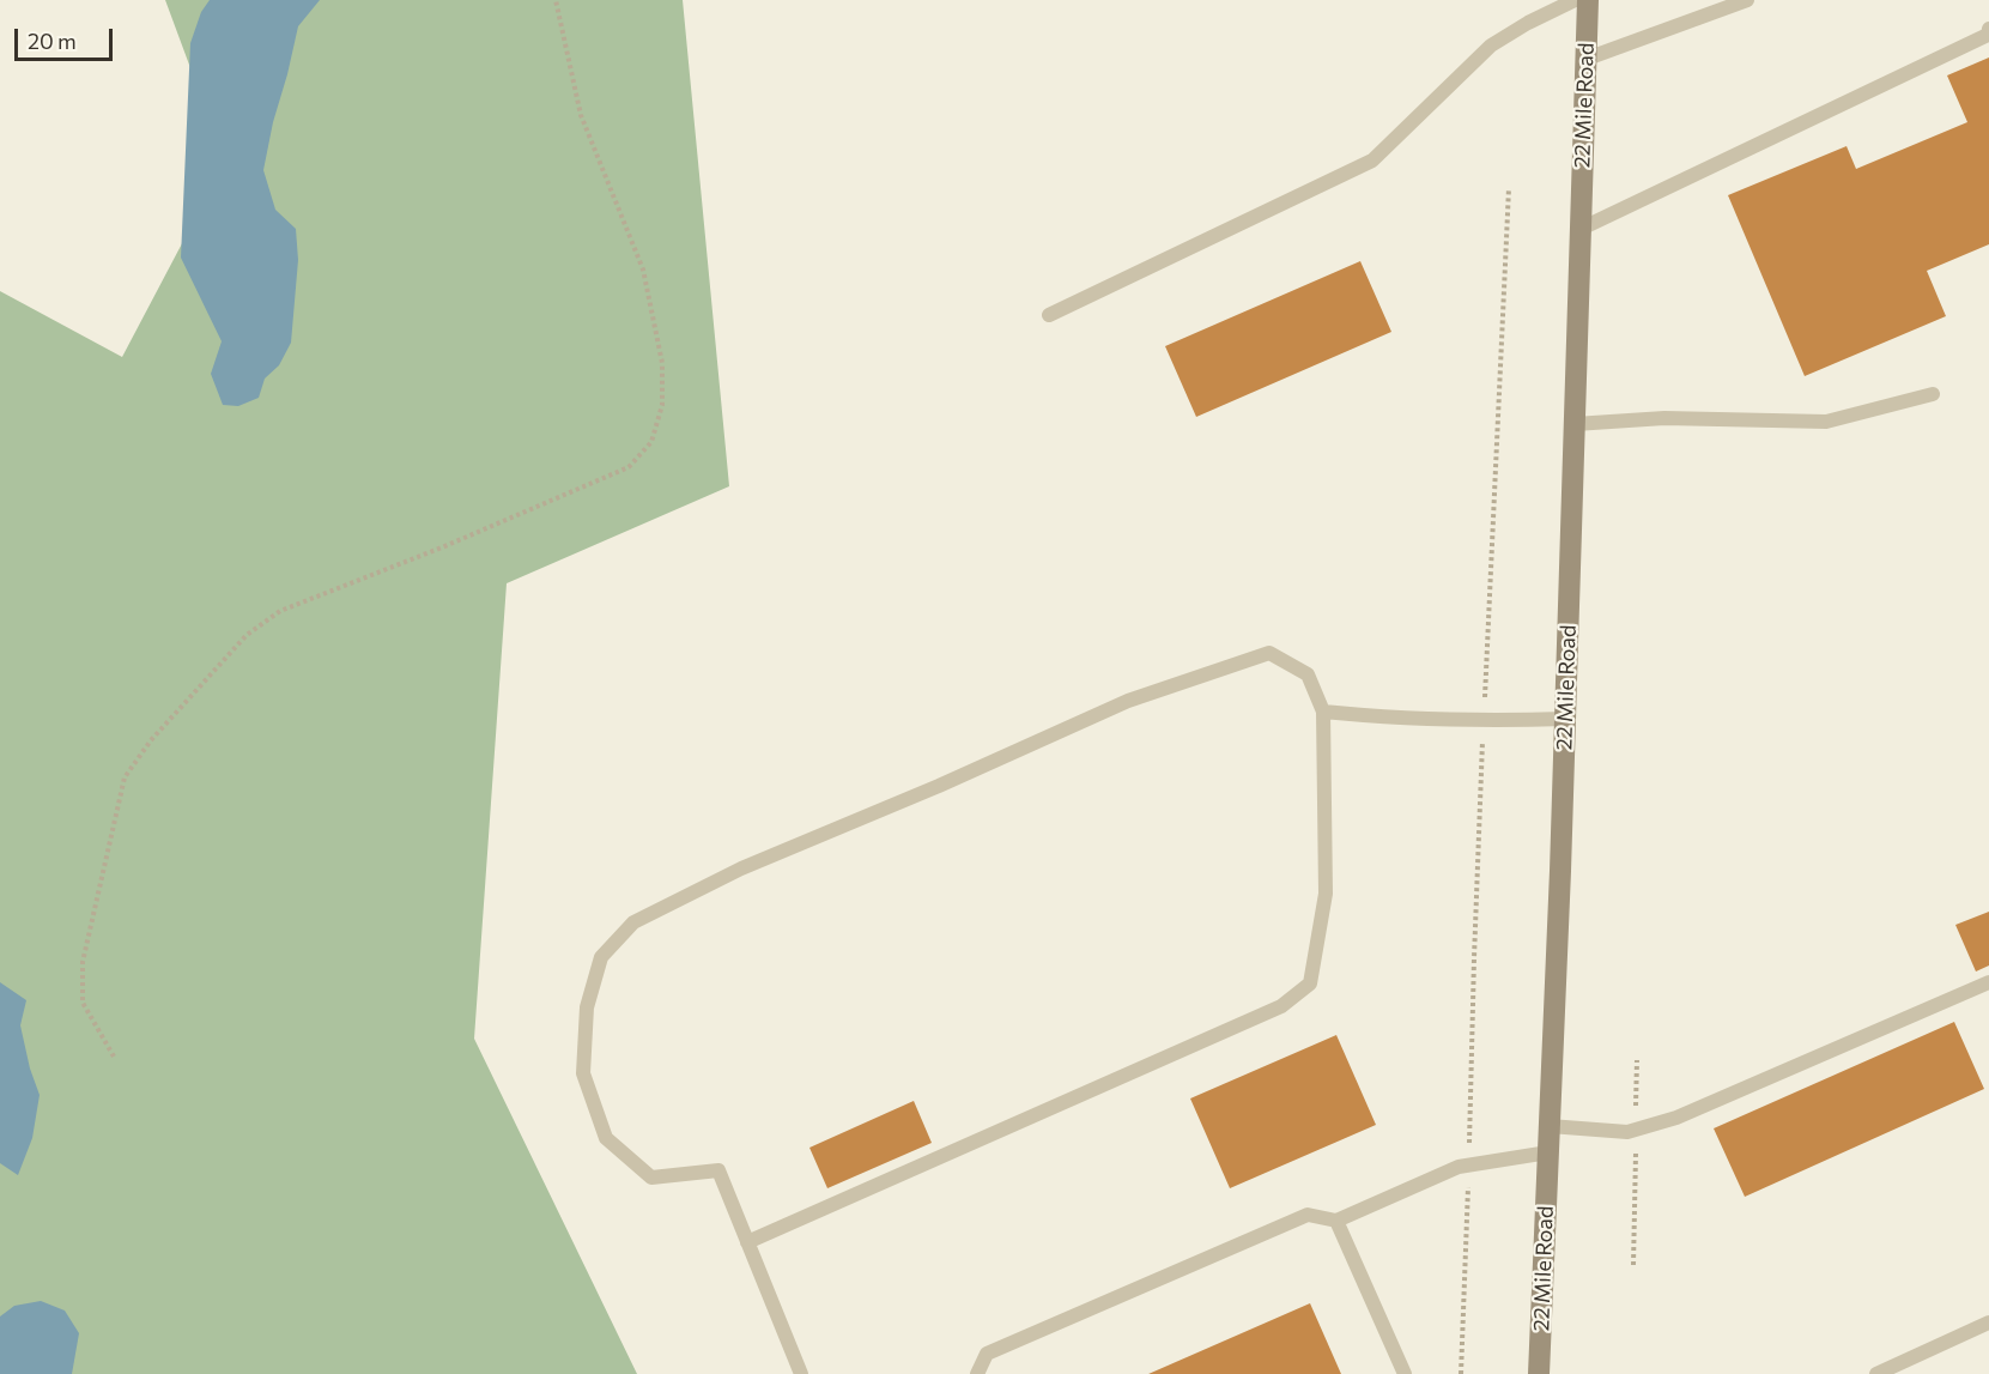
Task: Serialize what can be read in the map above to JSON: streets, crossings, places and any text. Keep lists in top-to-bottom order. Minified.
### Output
{"streets":{"street":["22 Mile Road"]},"scale_bar":"20 m"}
